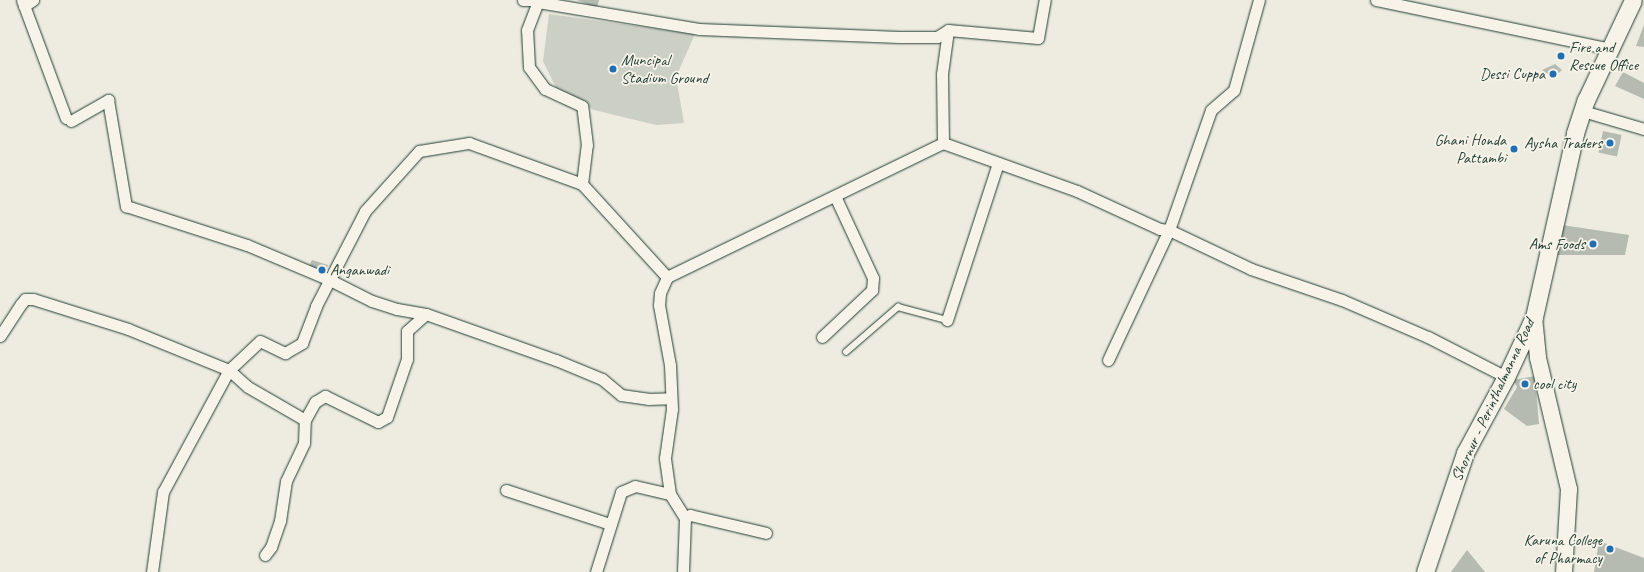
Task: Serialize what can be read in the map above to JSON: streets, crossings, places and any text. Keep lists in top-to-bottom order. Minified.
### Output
{"streets":{"main road":["Shornur - Perinthalmanna Road"]},"places":["Fire and Rescue Office","Muncipal Stadium Ground","Dessi Cuppa","Aysha Traders","Ghani Honda Pattambi","Ams Foods","Anganwadi","cool city","Karuna College of Pharmacy"]}
